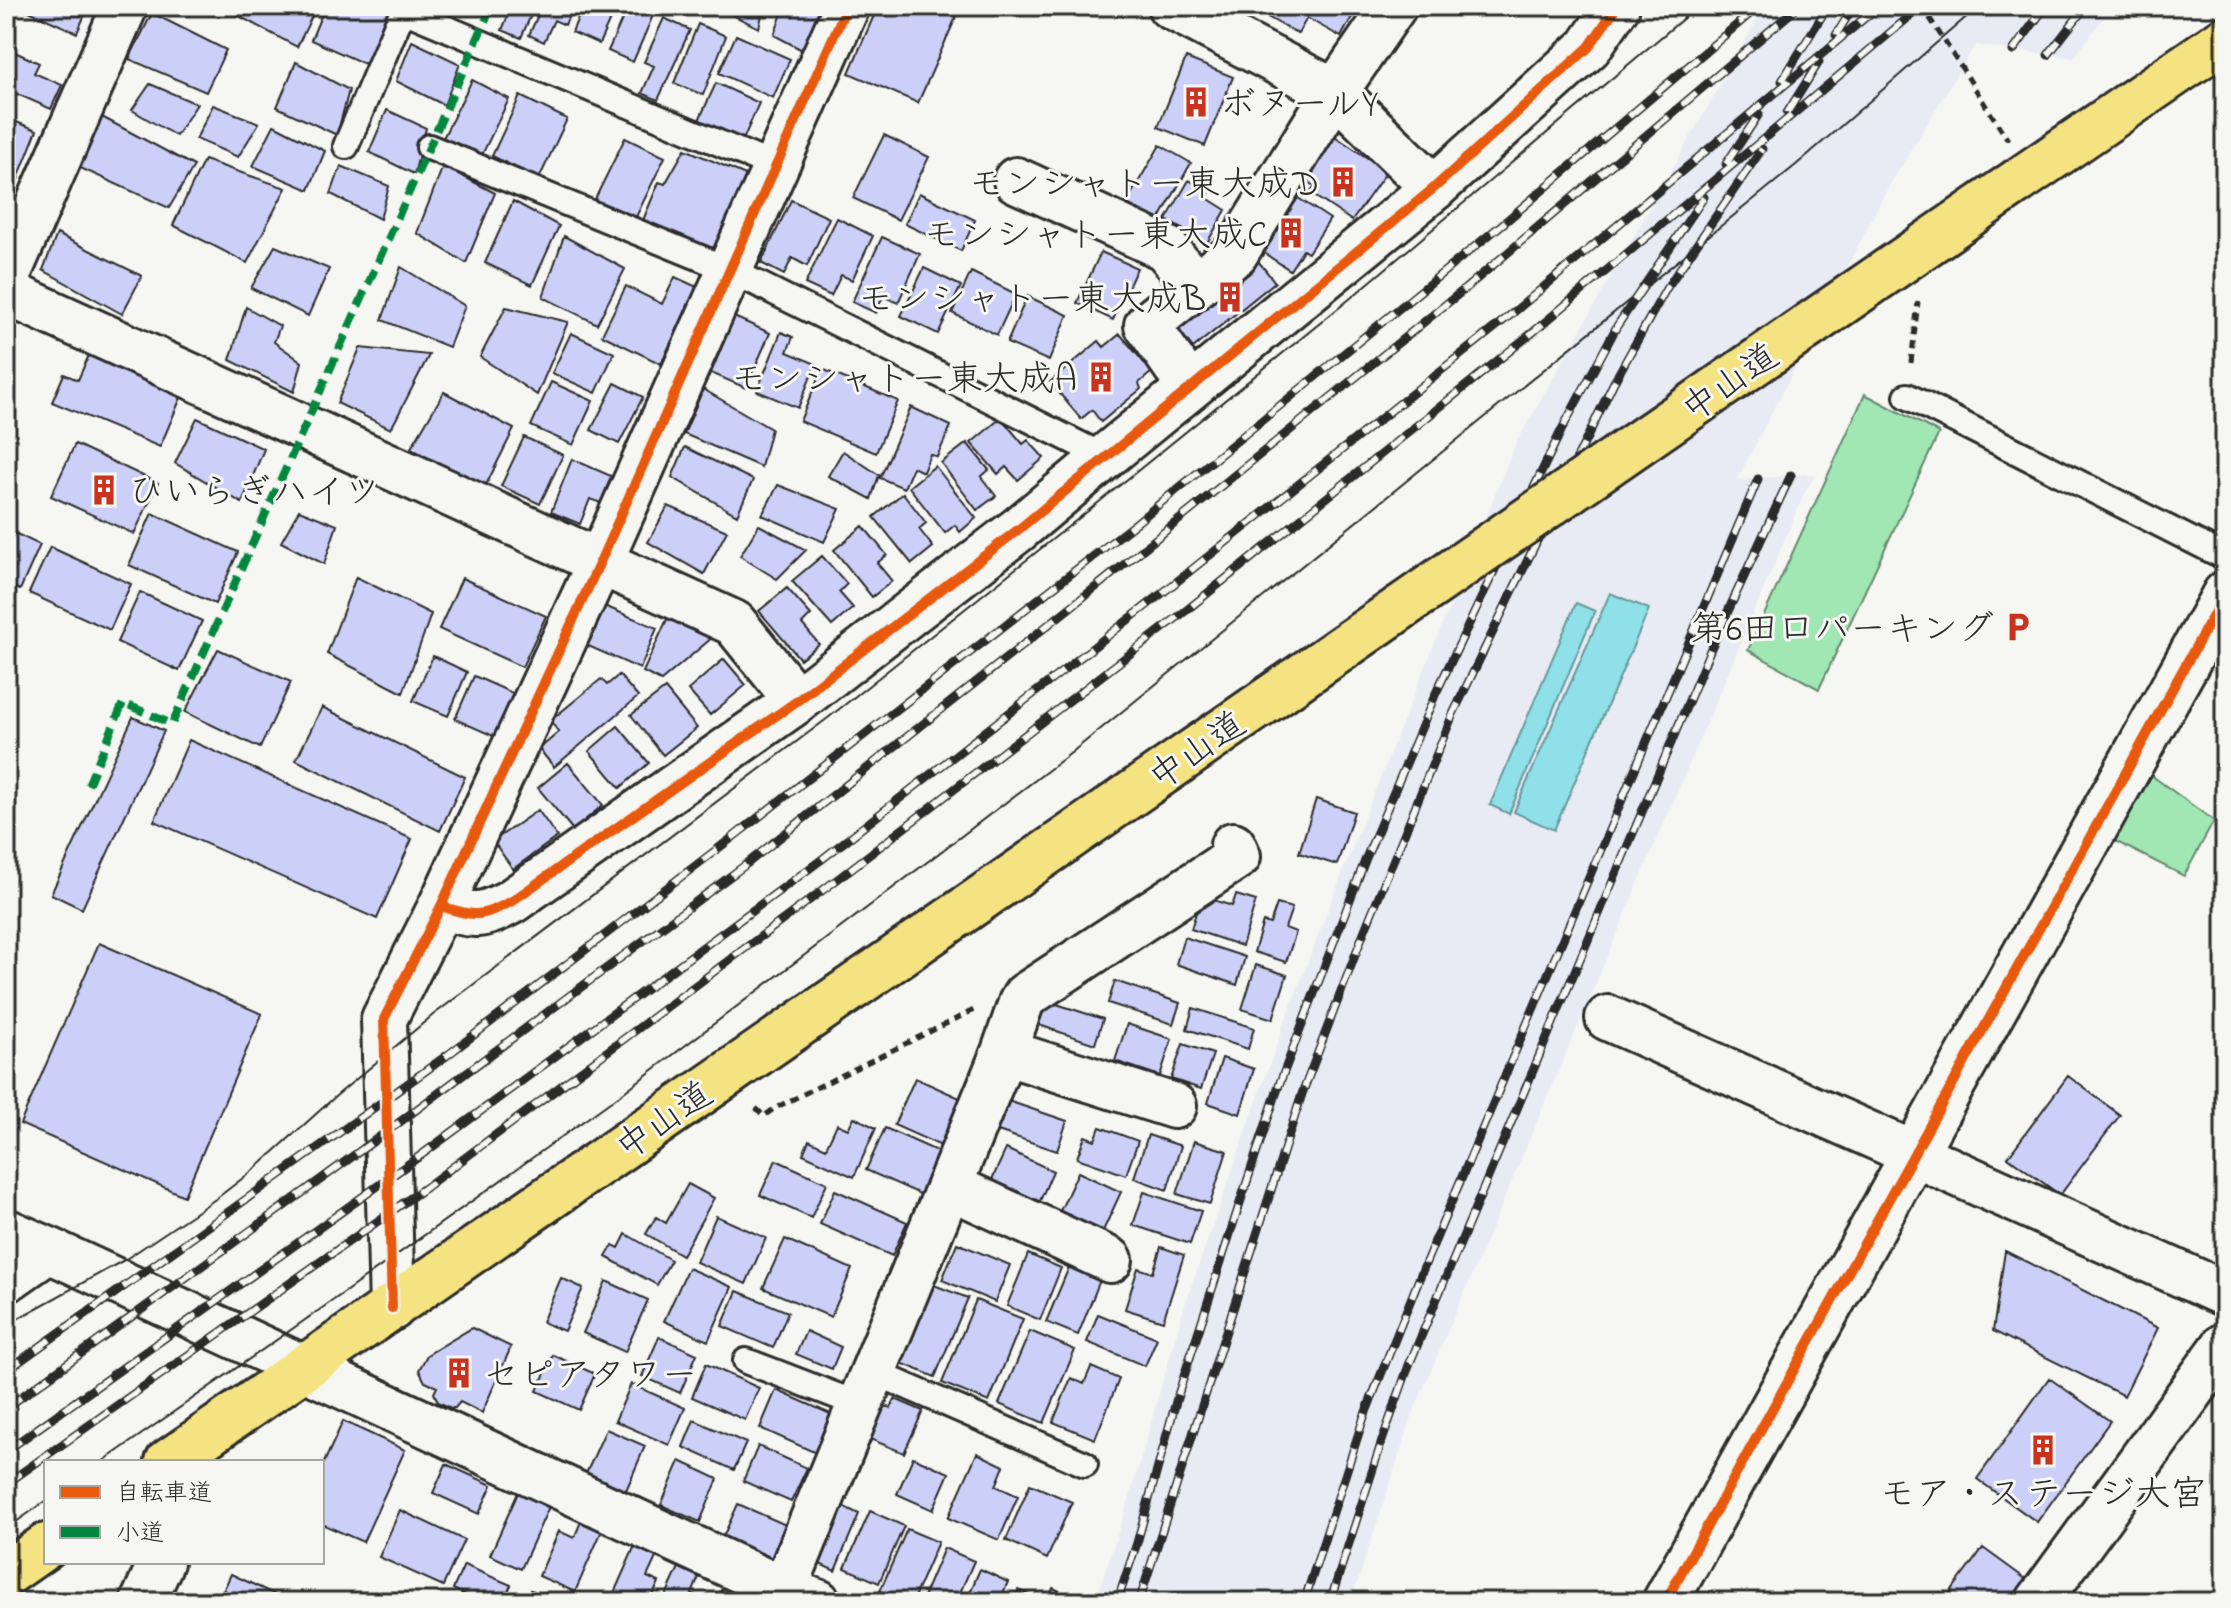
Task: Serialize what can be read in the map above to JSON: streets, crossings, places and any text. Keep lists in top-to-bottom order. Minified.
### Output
{"streets":{"highway":["中山道"]},"places":{"building":["ボヌールY","モンシャトー東大成D","モンシャトー東大成C","モンシャトー東大成B","モンシャトー東大成A","ひいらぎハイツ","セピアタワー","モア・ステージ大宮"],"parking":["第6田口パーキング"]},"legend":["自転車道","小道"]}
